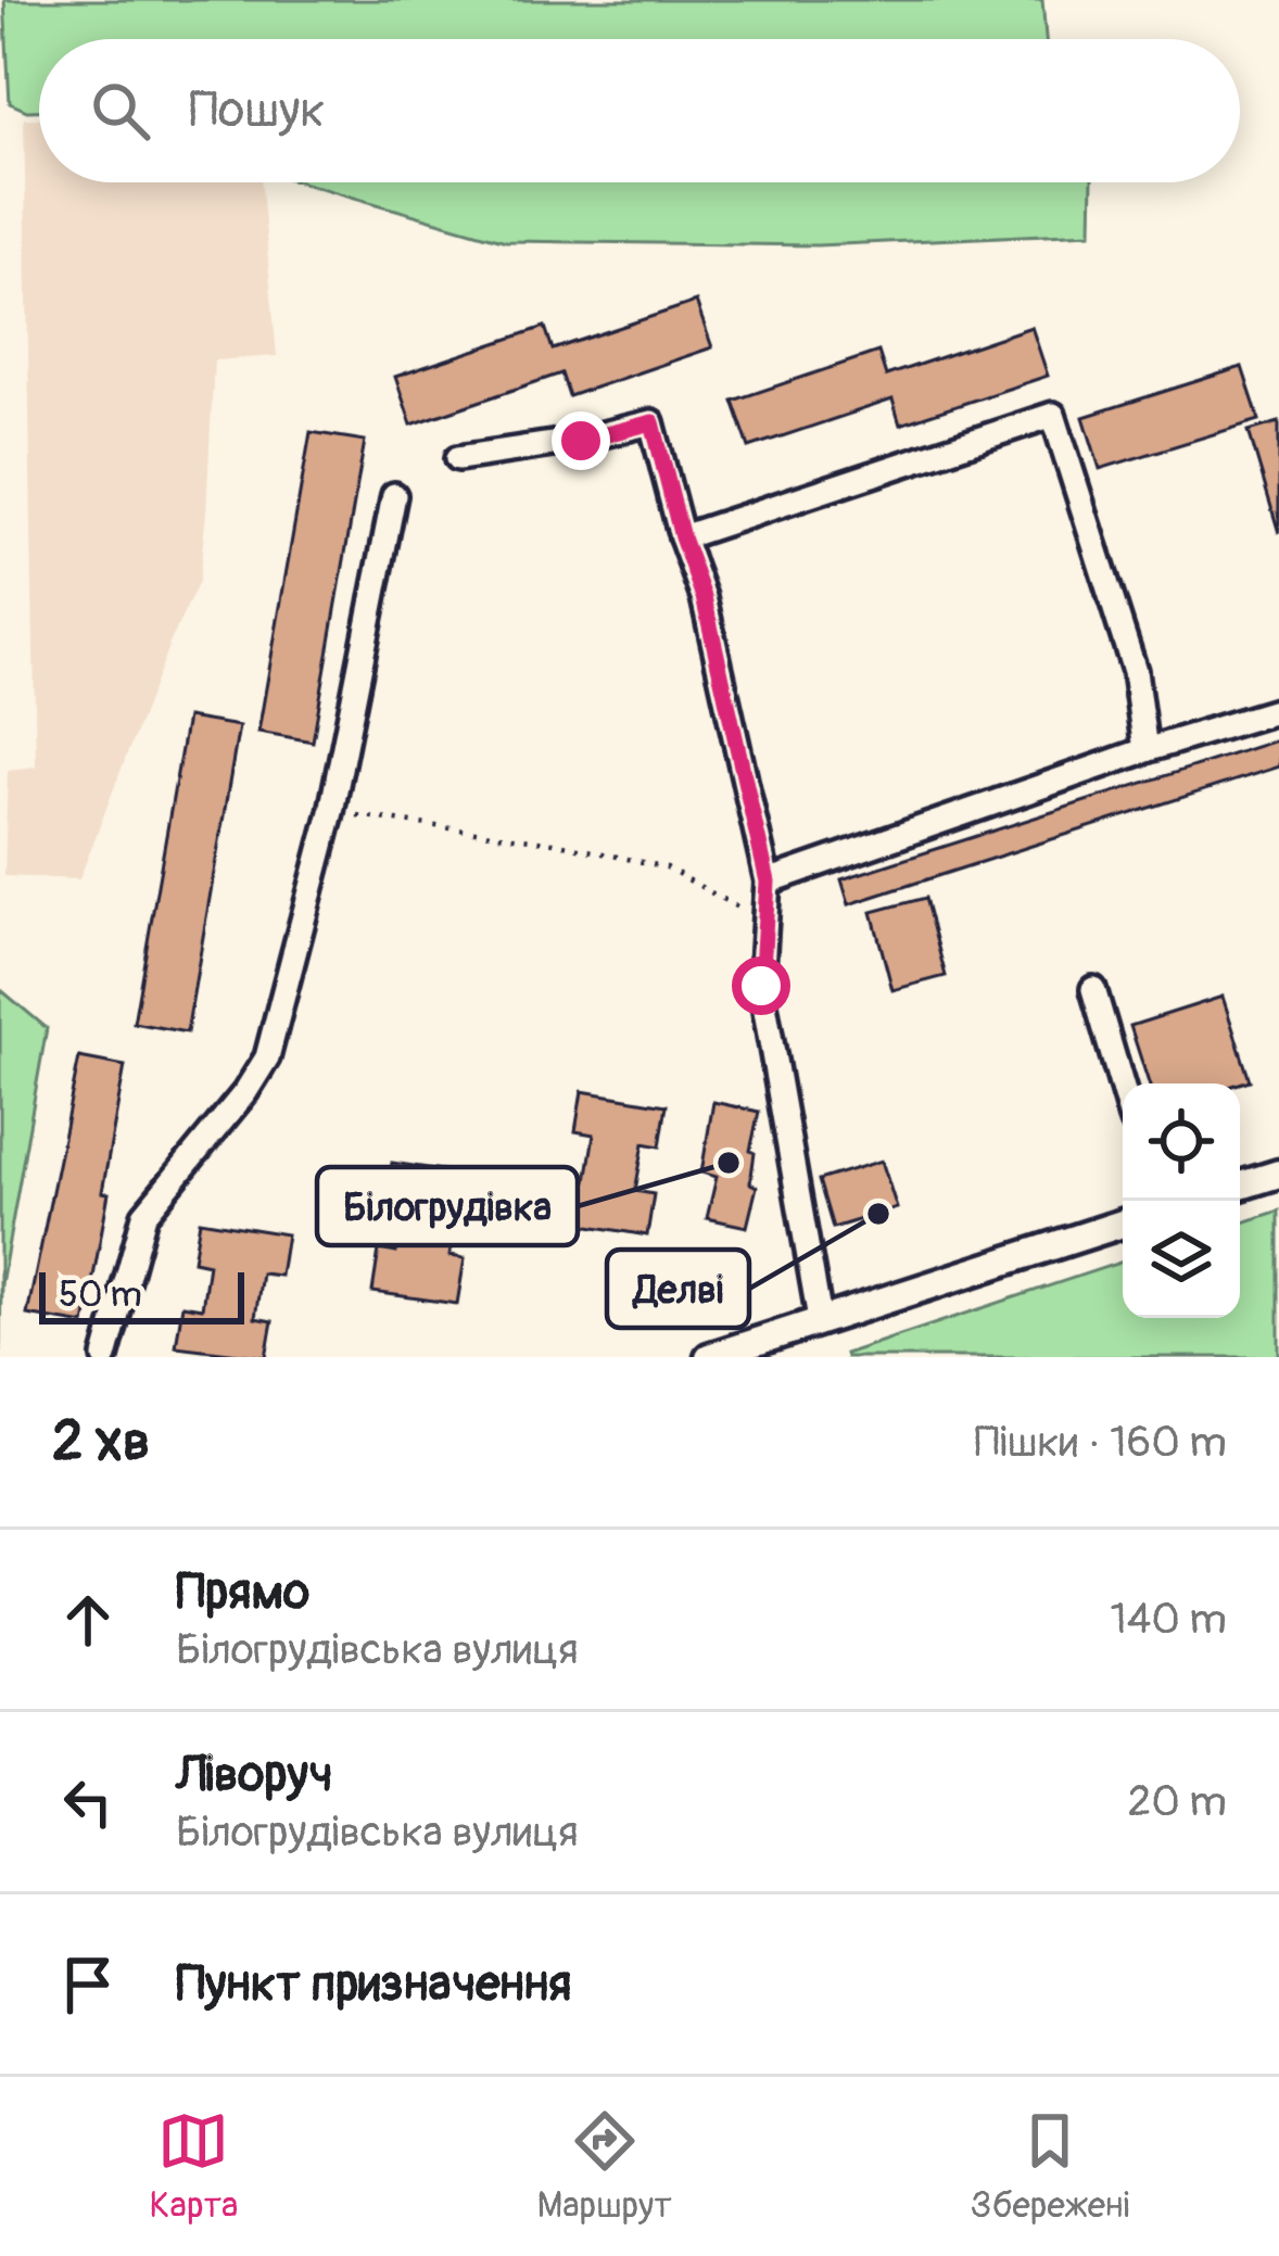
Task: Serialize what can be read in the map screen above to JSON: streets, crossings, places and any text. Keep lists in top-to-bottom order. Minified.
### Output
{"places":["Білогрудівка","Делві"],"scale_bar":"50 m","page":{"search":"Пошук","scale":"50 m","heading":["2 хв","Пішки · 160 m"],"list":[["Прямо","Білогрудівська вулиця","140 m"],["Ліворуч","Білогрудівська вулиця","20 m"],"Пункт призначення"],"nav":["Карта","Маршрут","Збережені"]}}
